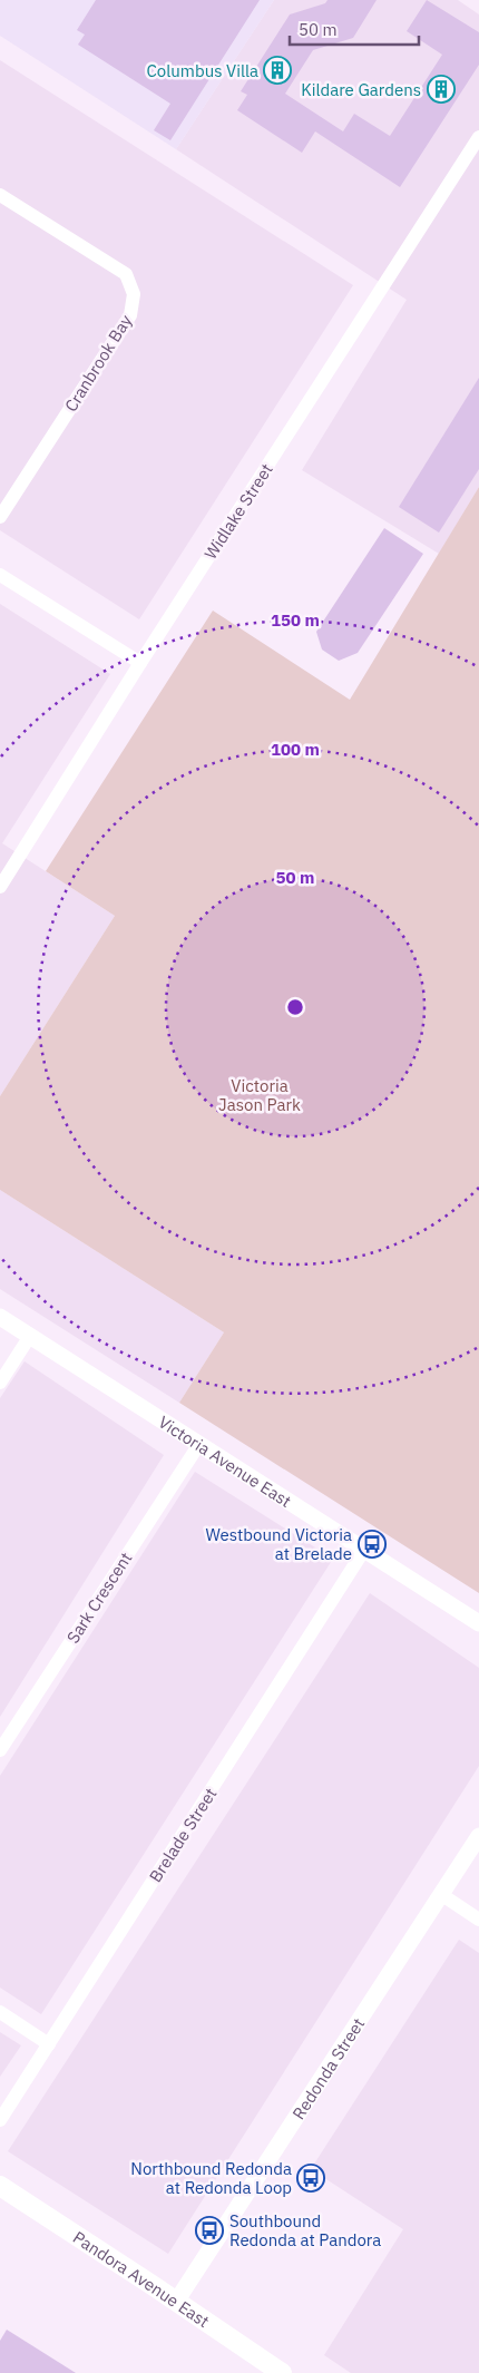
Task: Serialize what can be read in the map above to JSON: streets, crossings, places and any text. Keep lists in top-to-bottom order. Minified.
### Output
{"streets":{"main road":["Pandora Avenue East"],"street":["Cranbrook Bay","Widlake Street","Victoria Avenue East","Sark Crescent","Brelade Street","Redonda Street"]},"crossings":[["Victoria Avenue East","Sark Crescent"],["Victoria Avenue East","Brelade Street"],["Redonda Street","Pandora Avenue East"]],"parks":["Victoria Jason Park"],"places":{"building":["Columbus Villa","Kildare Gardens"],"bus stop":["Westbound Victoria at Brelade","Northbound Redonda at Redonda Loop","Southbound Redonda at Pandora"]},"scale_bar":"50 m","rings":["150 m","100 m","50 m"]}
